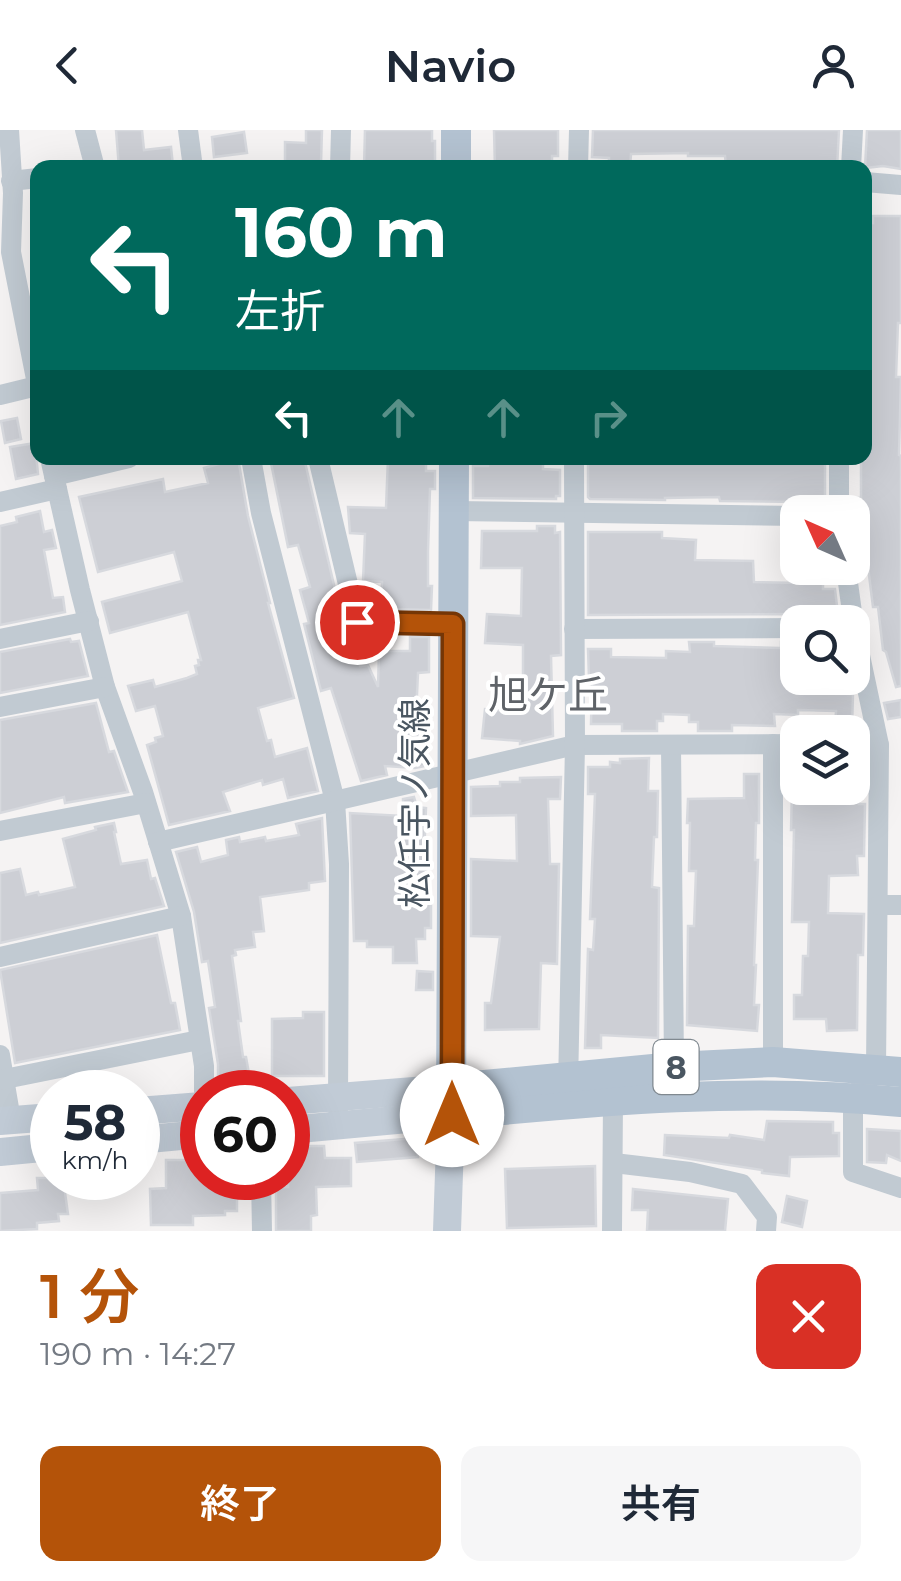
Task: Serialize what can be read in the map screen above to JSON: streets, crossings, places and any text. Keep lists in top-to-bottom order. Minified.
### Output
{"streets":{"main road":["松任宇ノ気線","8"]},"crossings":[["松任宇ノ気線","8"]],"districts":["旭ケ丘"],"north":"top left","page":{"header":"Navio","turn":["160 m","左折"],"speed":"58 km/h","limit":"60","heading":["1 分","190 m · 14:27"],"buttons":["終了","共有"]}}
